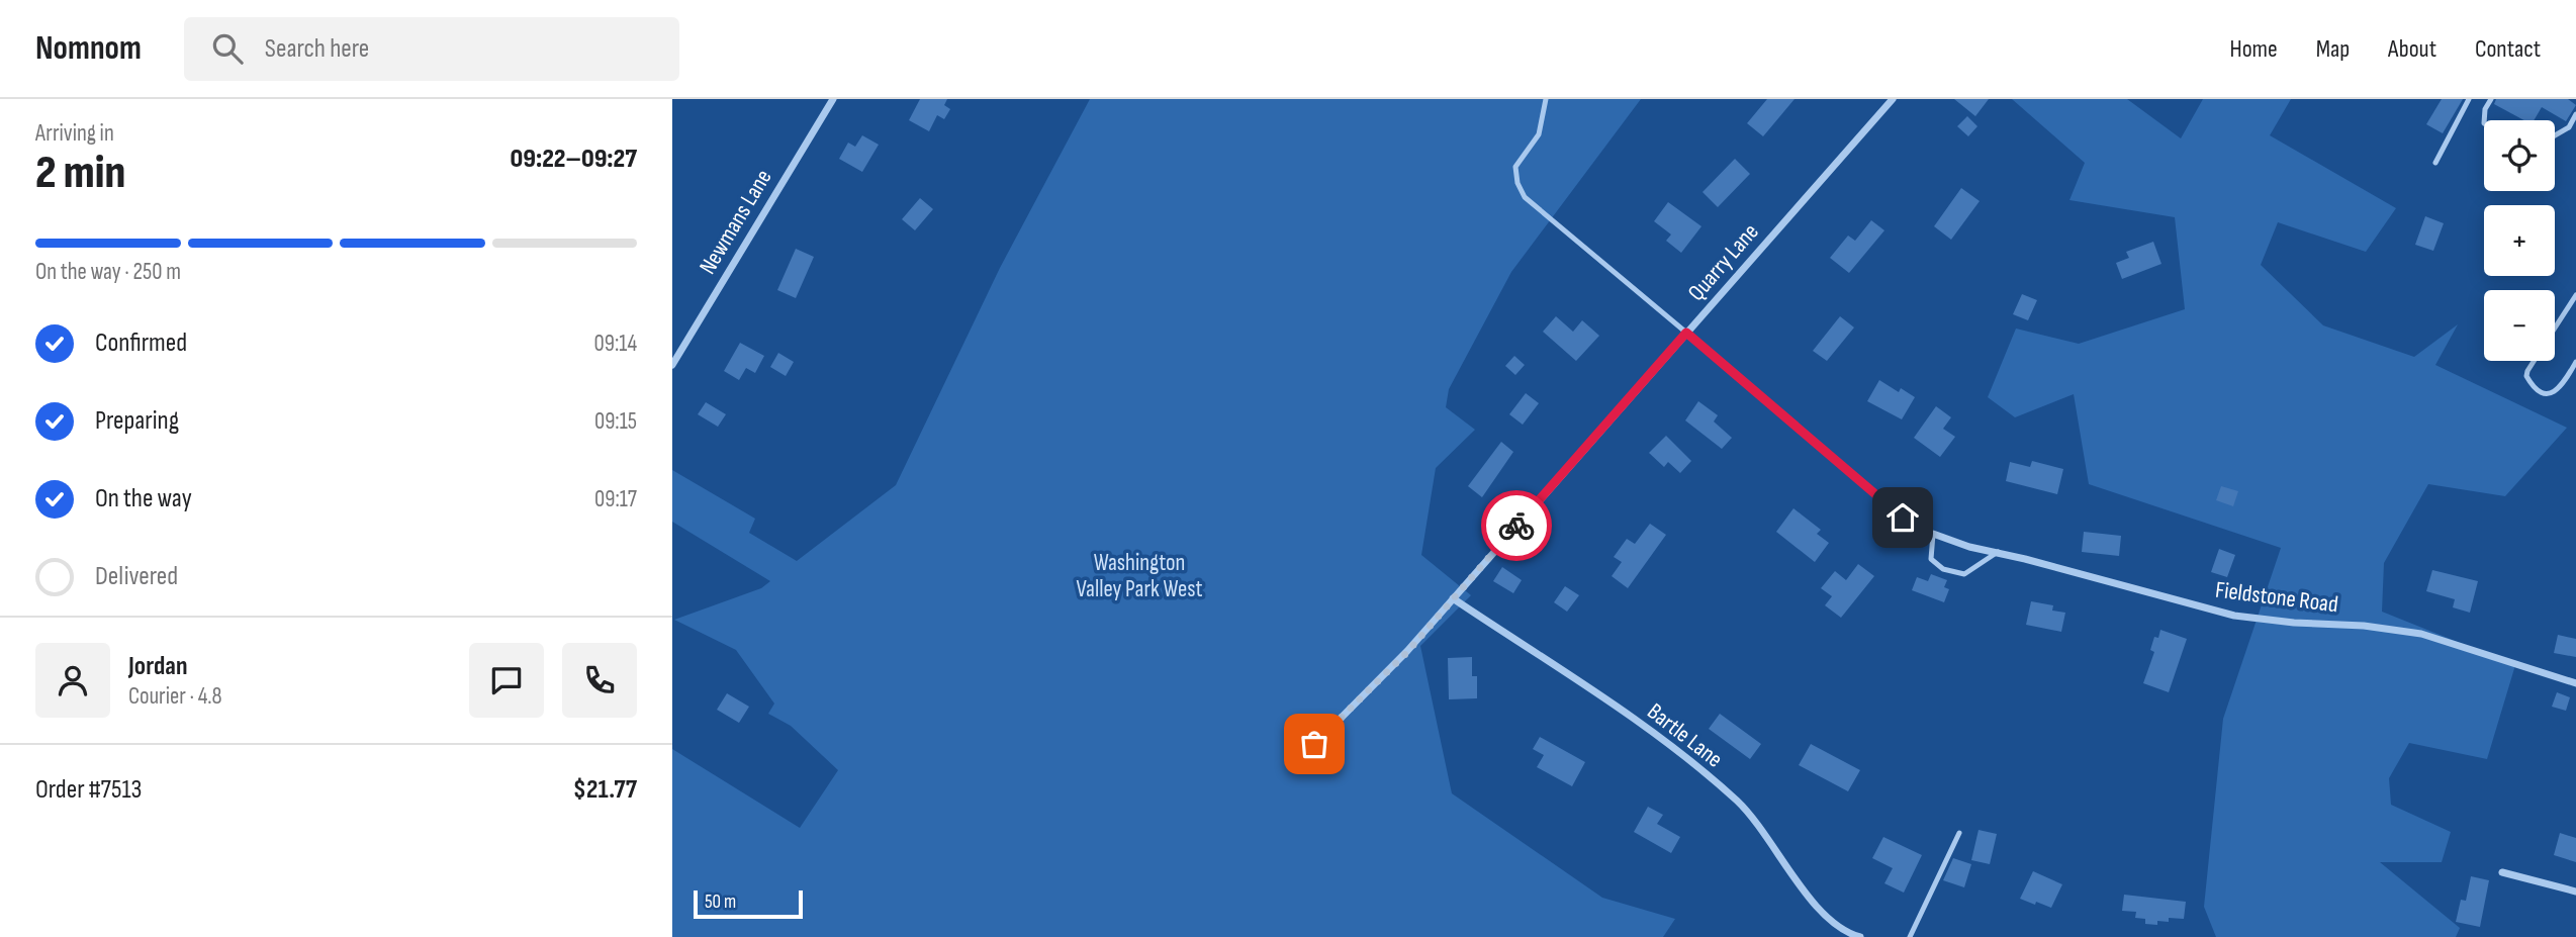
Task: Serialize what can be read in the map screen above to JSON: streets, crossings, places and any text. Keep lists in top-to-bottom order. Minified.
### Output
{"streets":{"street":["Newmans Lane","Quarry Lane","Fieldstone Road","Bartle Lane"]},"crossings":[["Quarry Lane","Bartle Lane"]],"parks":["Washington Valley Park West"],"scale_bar":"50 m","page":{"header":"Nomnom","search":"Search here","nav":["Home","Map","About","Contact"],"heading":["2 min","Arriving in","09:22–09:27"],"panel":["Jordan","Courier · 4.8","Order #7513","$21.77"],"map_buttons":["+","−"],"bar":"On the way · 250 m","list":[["Confirmed","09:14"],["Preparing","09:15"],["On the way","09:17"],"Delivered"],"scale":"50 m"}}
